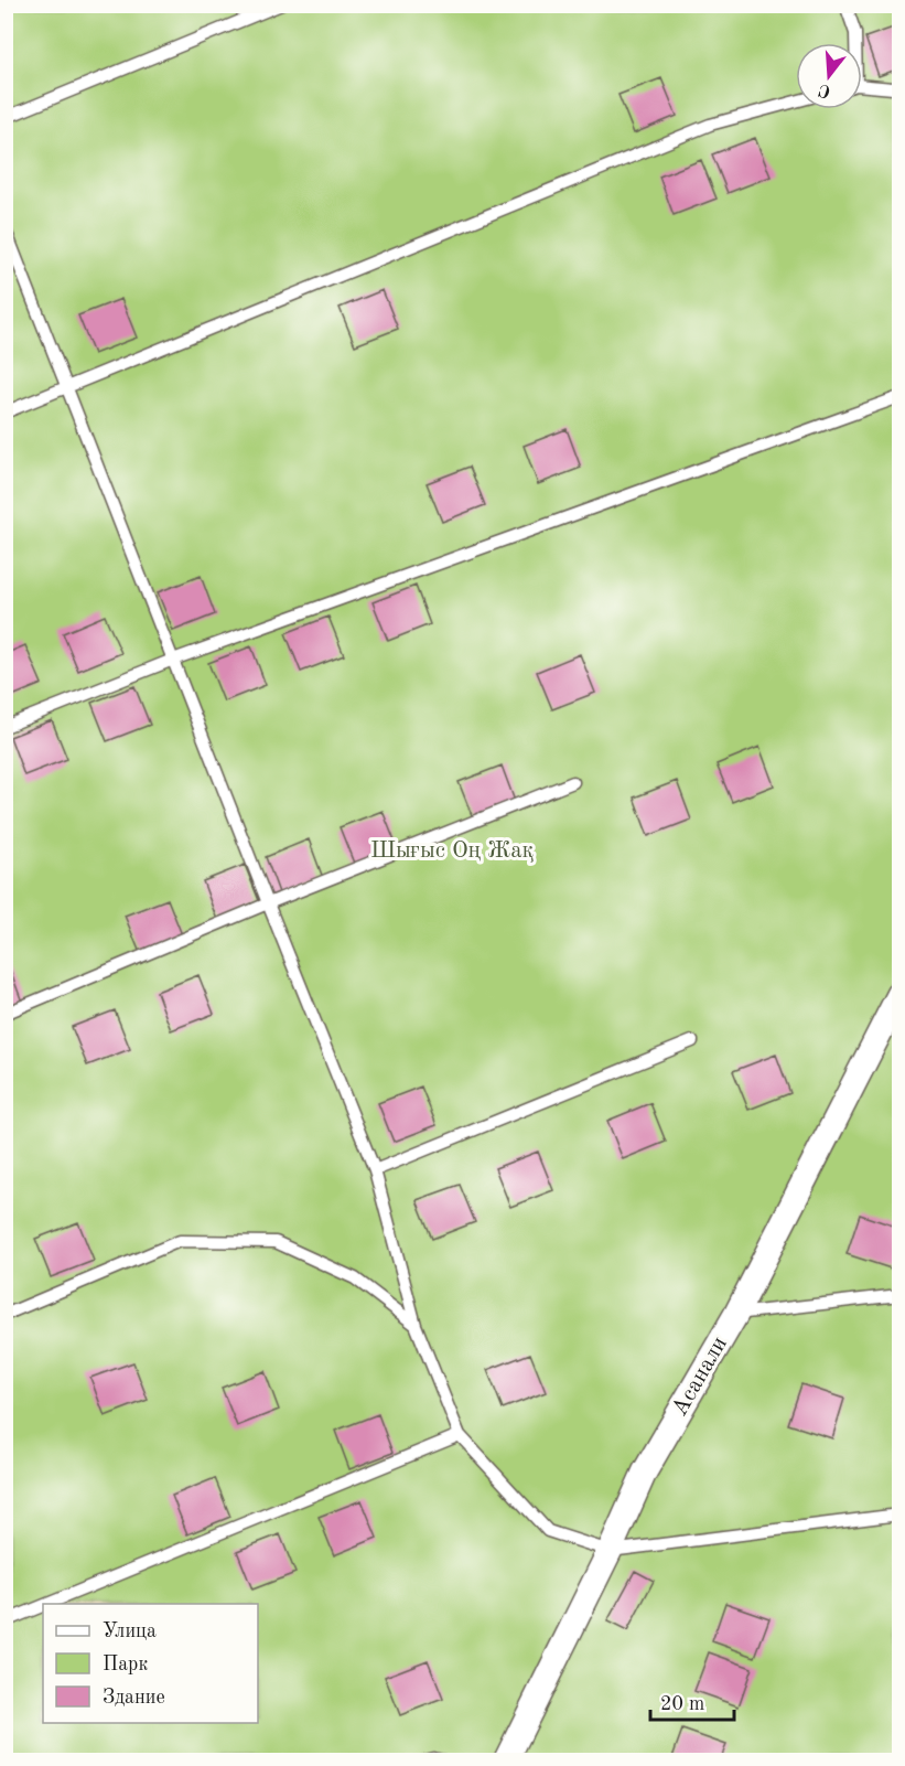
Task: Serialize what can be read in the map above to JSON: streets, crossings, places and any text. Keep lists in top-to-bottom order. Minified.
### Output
{"streets":{"street":["Асанали"]},"parks":["Шығыс Оң Жақ"],"legend":["Улица","Парк","Здание"],"scale_bar":"20 m","north":"bottom"}
